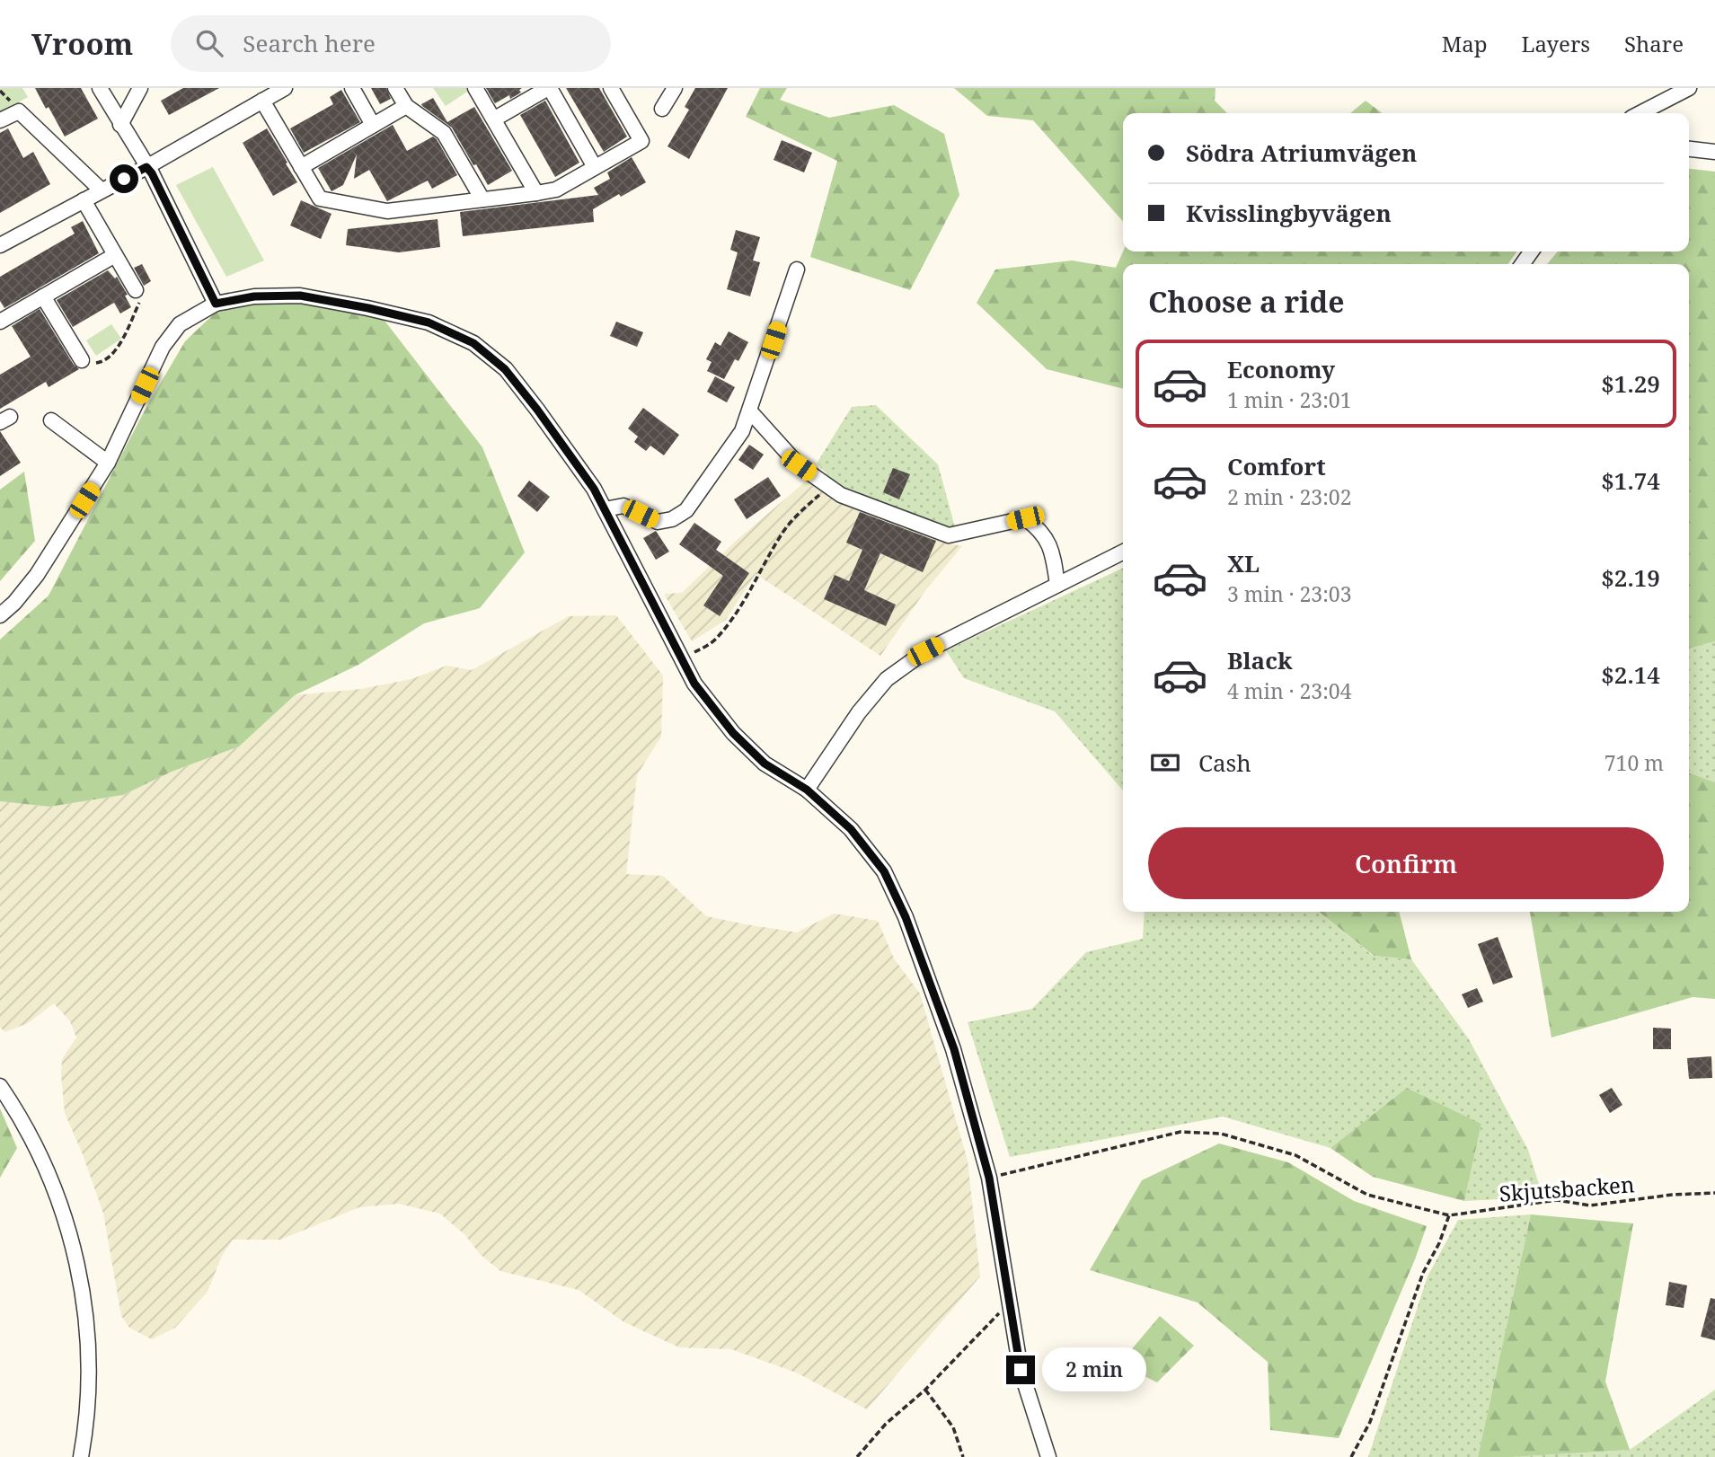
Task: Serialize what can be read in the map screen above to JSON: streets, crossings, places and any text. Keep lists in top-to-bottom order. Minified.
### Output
{"streets":{"path":["Skjutsbacken"]},"page":{"header":"Vroom","search":"Search here","nav":["Map","Layers","Share"],"banner":["Södra Atriumvägen","Kvisslingbyvägen"],"heading":"Choose a ride","list":[{"name":"Economy","note":"1 min · 23:01","value":"$1.29"},{"name":"Comfort","note":"2 min · 23:02","value":"$1.74"},{"name":"XL","note":"3 min · 23:03","value":"$2.19"},{"name":"Black","note":"4 min · 23:04","value":"$2.14"}],"pay":["Cash","710 m"],"buttons":"Confirm","bubble":"2 min"}}
